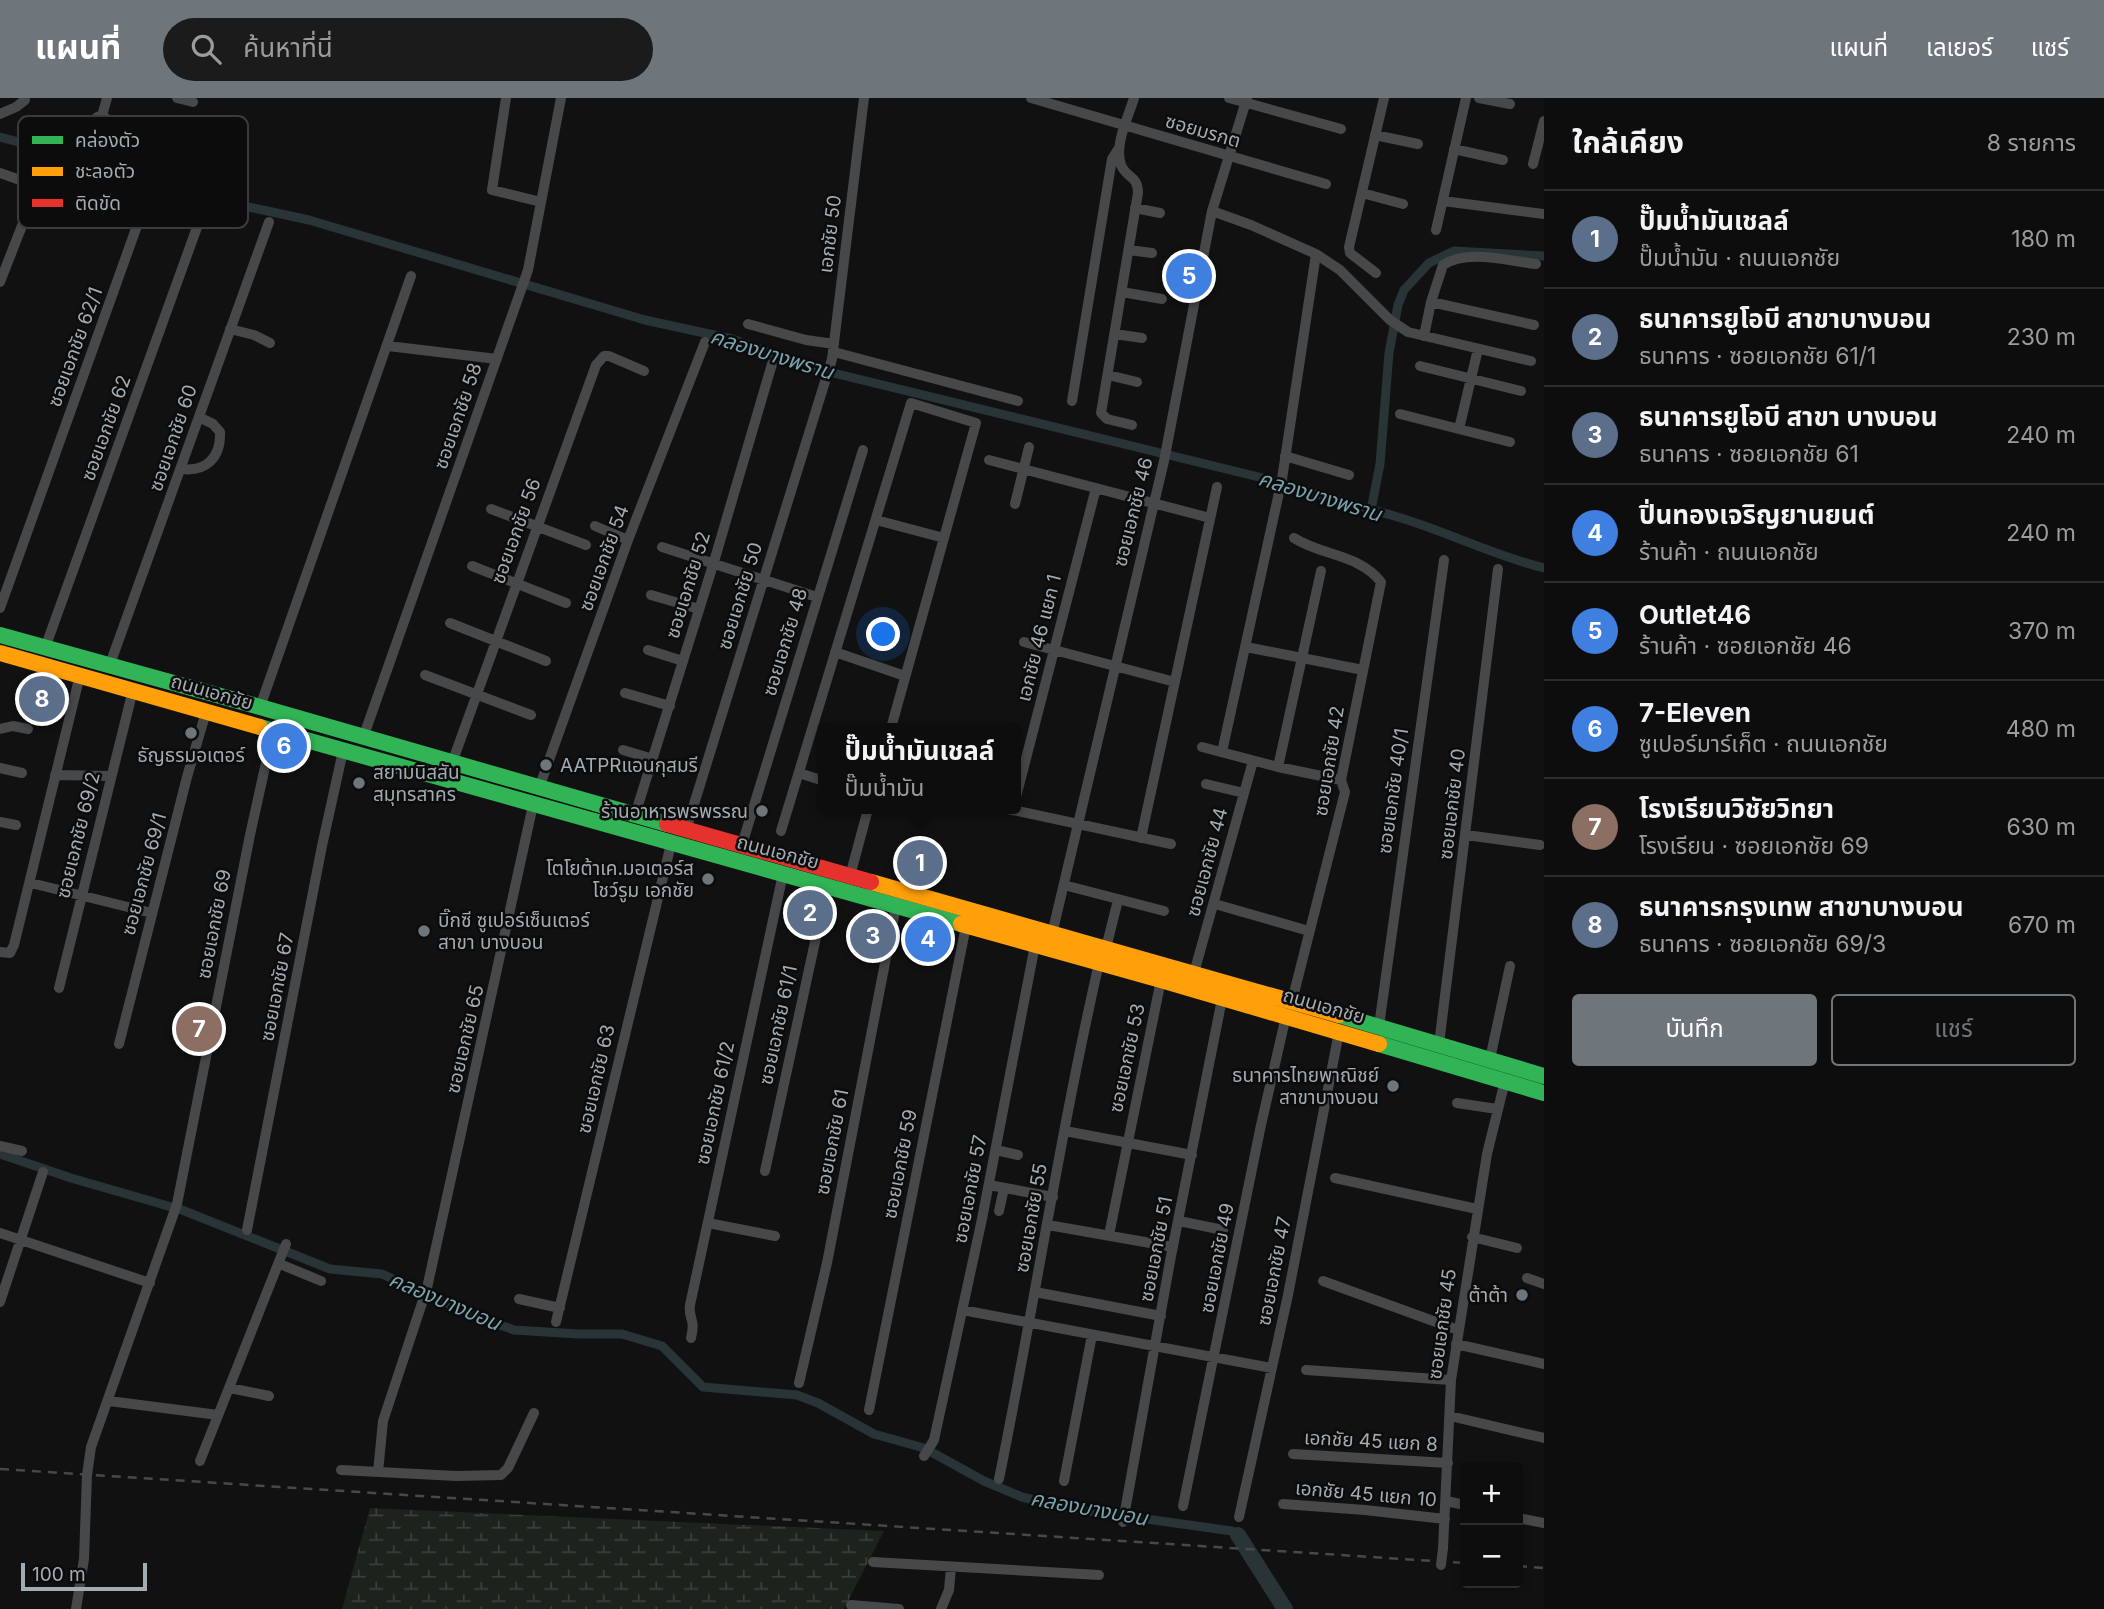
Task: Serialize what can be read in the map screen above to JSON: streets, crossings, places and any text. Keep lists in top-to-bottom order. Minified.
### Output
{"streets":{"main road":["ถนนเอกชัย"],"street":["ซอยมรกต","เอกชัย 50","ซอยเอกชัย 62/1","ซอยเอกชัย 58","ซอยเอกชัย 62","ซอยเอกชัย 60","ซอยเอกชัย 46","ซอยเอกชัย 56","ซอยเอกชัย 54","ซอยเอกชัย 52","ซอยเอกชัย 50","เอกชัย 46 แยก 1","ซอยเอกชัย 48","ซอยเอกชัย 42","ซอยเอกชัย 40/1","ซอยเอกชัย 40","ซอยเอกชัย 69/2","ซอยเอกชัย 44","ซอยเอกชัย 69/1","ซอยเอกชัย 69","ซอยเอกชัย 67","ซอยเอกชัย 61/1","ซอยเอกชัย 65","ซอยเอกชัย 53","ซอยเอกชัย 63","ซอยเอกชัย 61/2","ซอยเอกชัย 61","ซอยเอกชัย 59","ซอยเอกชัย 57","ซอยเอกชัย 55","ซอยเอกชัย 51","ซอยเอกชัย 49","ซอยเอกชัย 47","ซอยเอกชัย 45","เอกชัย 45 แยก 8","เอกชัย 45 แยก 10"]},"crossings":[["ซอยมรกต","ซอยเอกชัย 46"],["เอกชัย 50","ซอยเอกชัย 50"],["ซอยเอกชัย 58","ถนนเอกชัย"],["ซอยเอกชัย 62","ถนนเอกชัย"],["ซอยเอกชัย 60","ถนนเอกชัย"],["ซอยเอกชัย 46","ถนนเอกชัย"],["ซอยเอกชัย 56","ถนนเอกชัย"],["ซอยเอกชัย 54","ถนนเอกชัย"],["ซอยเอกชัย 52","ถนนเอกชัย"],["ซอยเอกชัย 50","ถนนเอกชัย"],["ซอยเอกชัย 48","ถนนเอกชัย"],["ถนนเอกชัย","ซอยเอกชัย 42"],["ถนนเอกชัย","ซอยเอกชัย 40/1"],["ถนนเอกชัย","ซอยเอกชัย 40"],["ถนนเอกชัย","ซอยเอกชัย 69/2"],["ถนนเอกชัย","ซอยเอกชัย 44"],["ถนนเอกชัย","ซอยเอกชัย 69/1"],["ถนนเอกชัย","ซอยเอกชัย 69"],["ถนนเอกชัย","ซอยเอกชัย 67"],["ถนนเอกชัย","ซอยเอกชัย 61/1"],["ถนนเอกชัย","ซอยเอกชัย 65"],["ถนนเอกชัย","ซอยเอกชัย 53"],["ถนนเอกชัย","ซอยเอกชัย 63"],["ถนนเอกชัย","ซอยเอกชัย 61/2"],["ถนนเอกชัย","ซอยเอกชัย 61"],["ถนนเอกชัย","ซอยเอกชัย 59"],["ถนนเอกชัย","ซอยเอกชัย 57"],["ถนนเอกชัย","ซอยเอกชัย 55"],["ถนนเอกชัย","ซอยเอกชัย 51"],["ถนนเอกชัย","ซอยเอกชัย 49"],["ถนนเอกชัย","ซอยเอกชัย 47"],["ถนนเอกชัย","ซอยเอกชัย 45"],["ซอยเอกชัย 45","เอกชัย 45 แยก 8"],["ซอยเอกชัย 45","เอกชัย 45 แยก 10"]],"water":["คลองบางพราน","คลองบางบอน"],"places":["ธัญธรมอเตอร์","AATPRแอนกุสมรี","สยามนิสสัน สมุทรสาคร","ร้านอาหารพรพรรณ","โตโยต้าเค.มอเตอร์ส โชว์รูม เอกชัย","บิ๊กซี ซูเปอร์เซ็นเตอร์ สาขา บางบอน","ธนาคารไทยพาณิชย์ สาขาบางบอน","ต้าต้า"],"legend":["คล่องตัว","ชะลอตัว","ติดขัด"],"scale_bar":"100 m","page":{"header":"แผนที่","search":"ค้นหาที่นี่","nav":["แผนที่","เลเยอร์","แชร์"],"heading":["ใกล้เคียง","8 รายการ"],"list":[{"mark":"1","name":"ปั๊มน้ำมันเชลล์","note":"ปั๊มน้ำมัน · ถนนเอกชัย","value":"180 m"},{"mark":"2","name":"ธนาคารยูโอบี สาขาบางบอน","note":"ธนาคาร · ซอยเอกชัย 61/1","value":"230 m"},{"mark":"3","name":"ธนาคารยูโอบี สาขา บางบอน","note":"ธนาคาร · ซอยเอกชัย 61","value":"240 m"},{"mark":"4","name":"ปิ่นทองเจริญยานยนต์","note":"ร้านค้า · ถนนเอกชัย","value":"240 m"},{"mark":"5","name":"Outlet46","note":"ร้านค้า · ซอยเอกชัย 46","value":"370 m"},{"mark":"6","name":"7-Eleven","note":"ซูเปอร์มาร์เก็ต · ถนนเอกชัย","value":"480 m"},{"mark":"7","name":"โรงเรียนวิชัยวิทยา","note":"โรงเรียน · ซอยเอกชัย 69","value":"630 m"},{"mark":"8","name":"ธนาคารกรุงเทพ สาขาบางบอน","note":"ธนาคาร · ซอยเอกชัย 69/3","value":"670 m"}],"pins":["5","8","6","1","2","3","4","7"],"popup":["ปั๊มน้ำมันเชลล์","ปั๊มน้ำมัน"],"buttons":["บันทึก","แชร์"],"map_buttons":["+","−"],"scale":"100 m"}}
